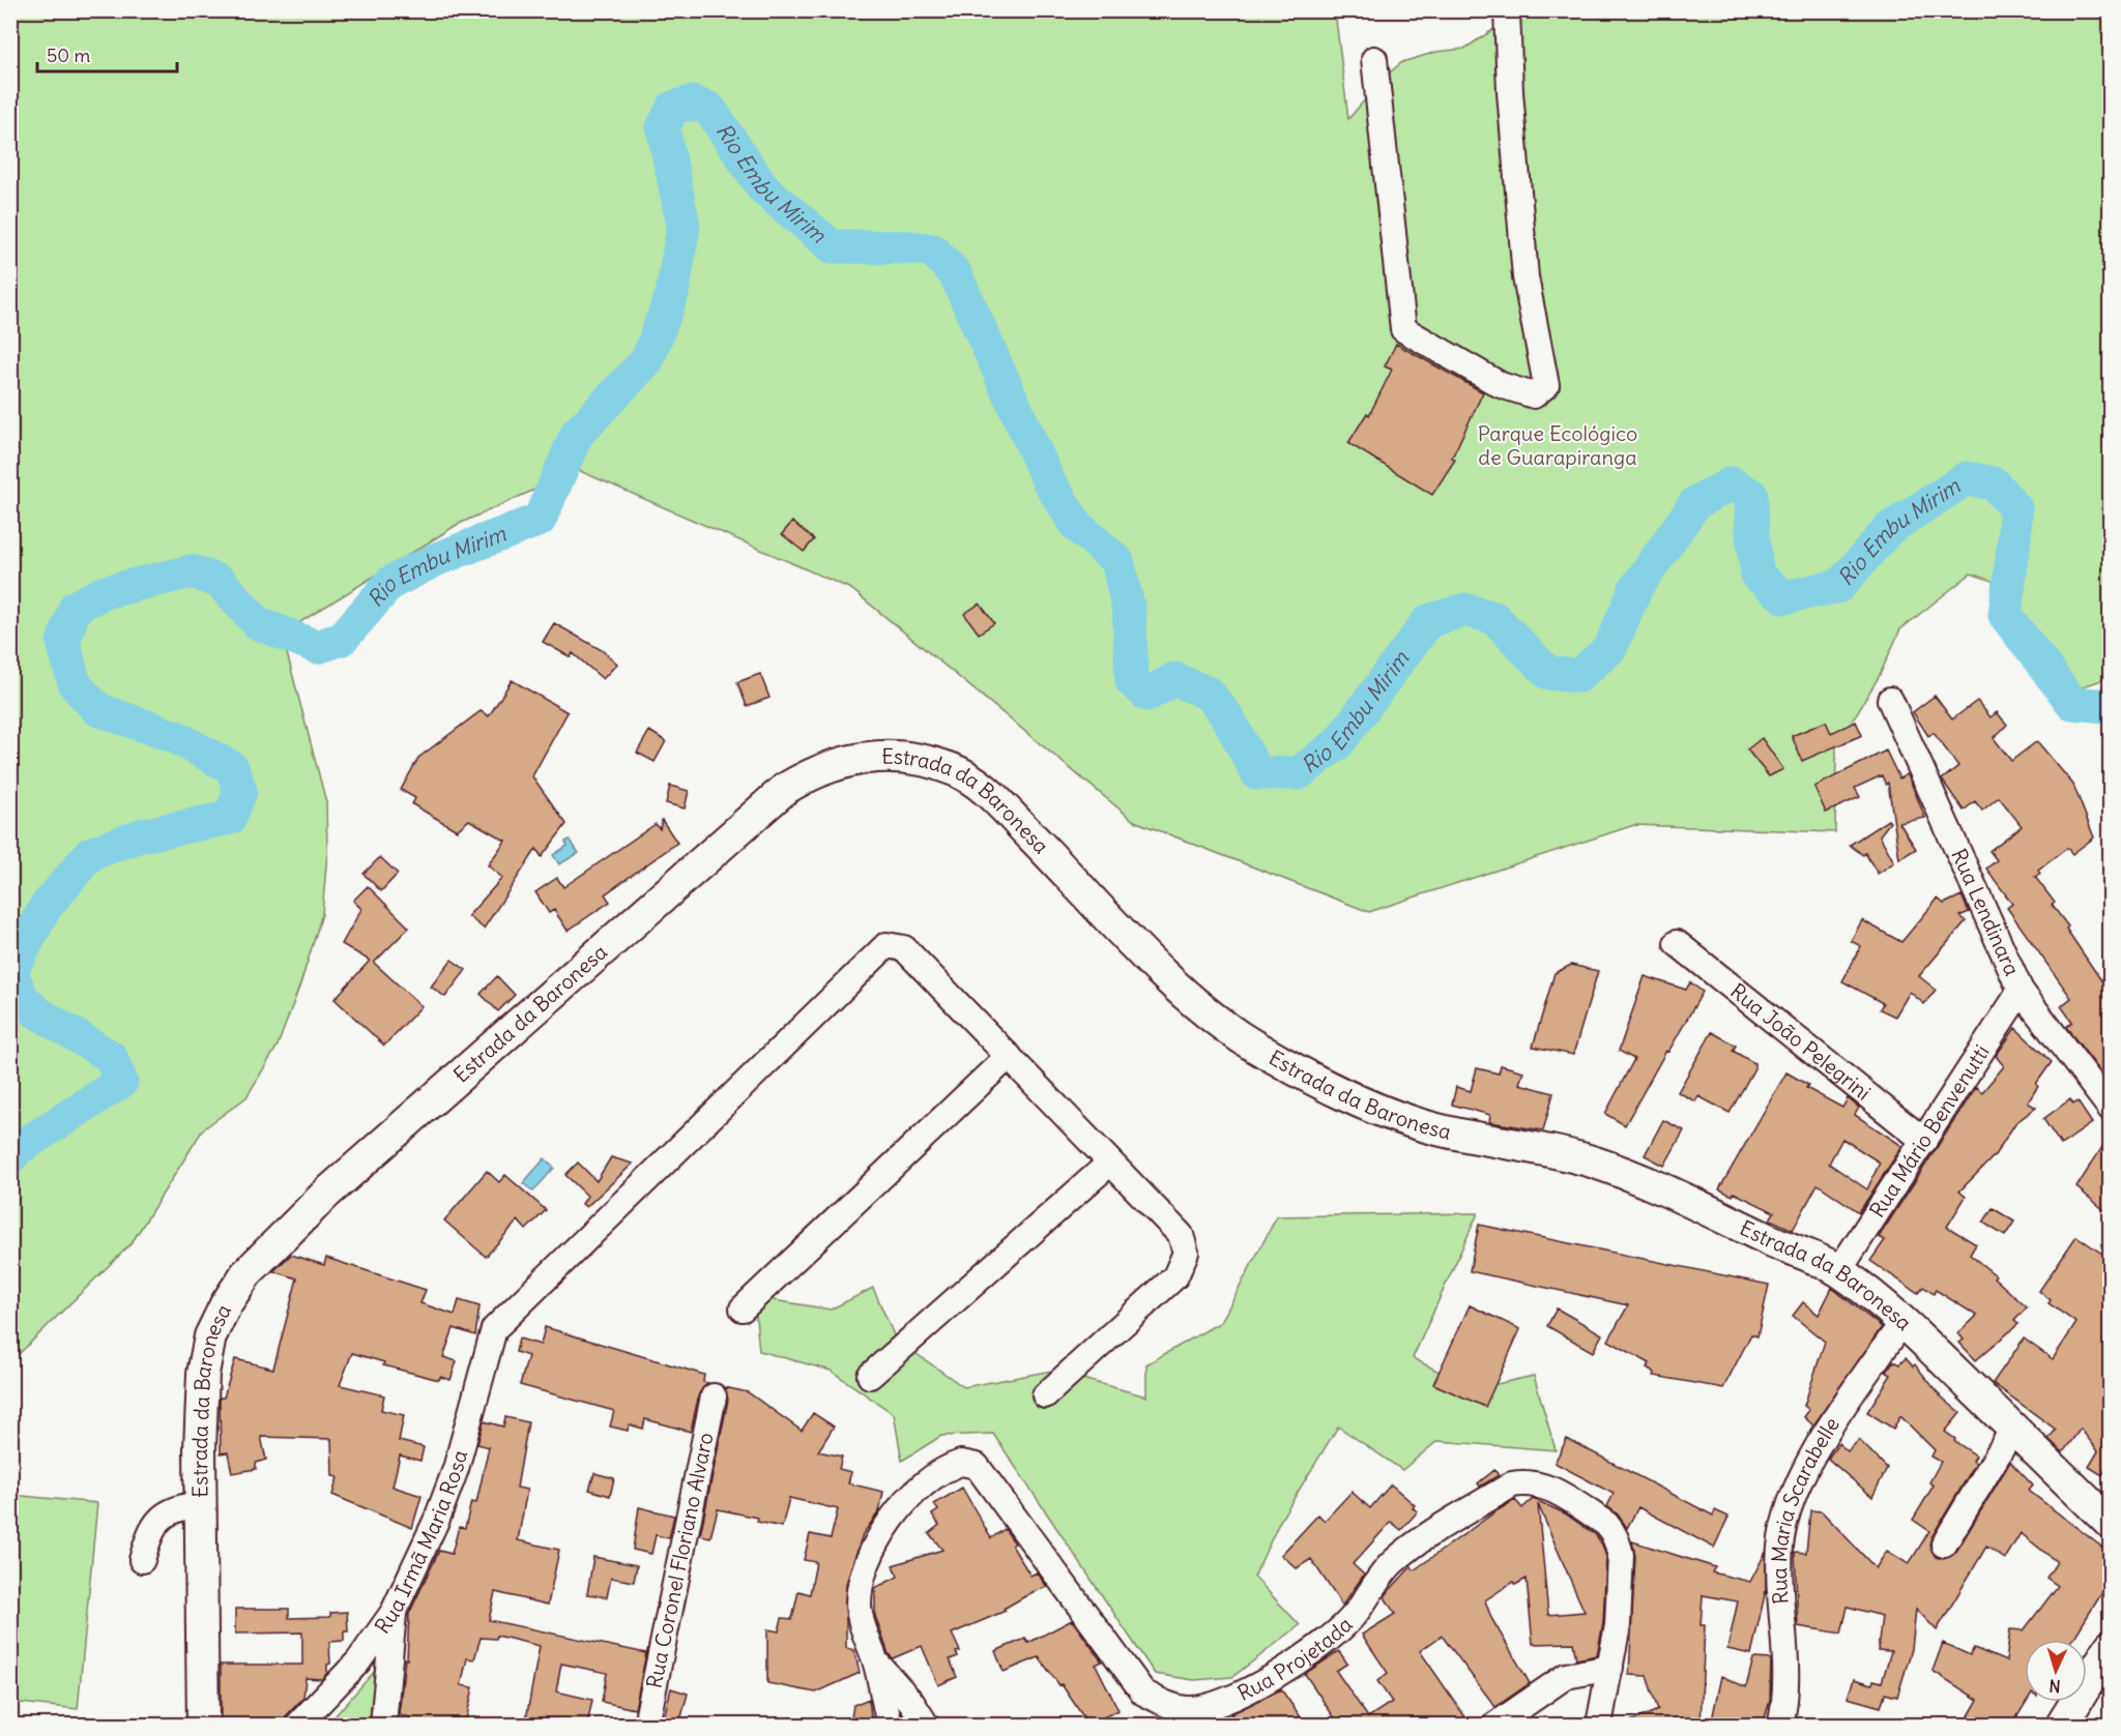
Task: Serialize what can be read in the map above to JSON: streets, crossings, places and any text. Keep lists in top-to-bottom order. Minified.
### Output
{"streets":{"main road":["Estrada da Baronesa"],"street":["Rua Lendinara","Rua João Pelegrini","Rua Mário Benvenutti","Rua Maria Scarabelle","Rua Irmã Maria Rosa","Rua Coronel Floriano Alvaro","Rua Projetada"]},"crossings":[["Estrada da Baronesa","Rua Mário Benvenutti"],["Estrada da Baronesa","Rua Maria Scarabelle"],["Rua Lendinara","Rua Mário Benvenutti"],["Rua João Pelegrini","Rua Mário Benvenutti"]],"water":["Rio Embu Mirim"],"parks":["Parque Ecológico de Guarapiranga"],"scale_bar":"50 m","north":"bottom"}
